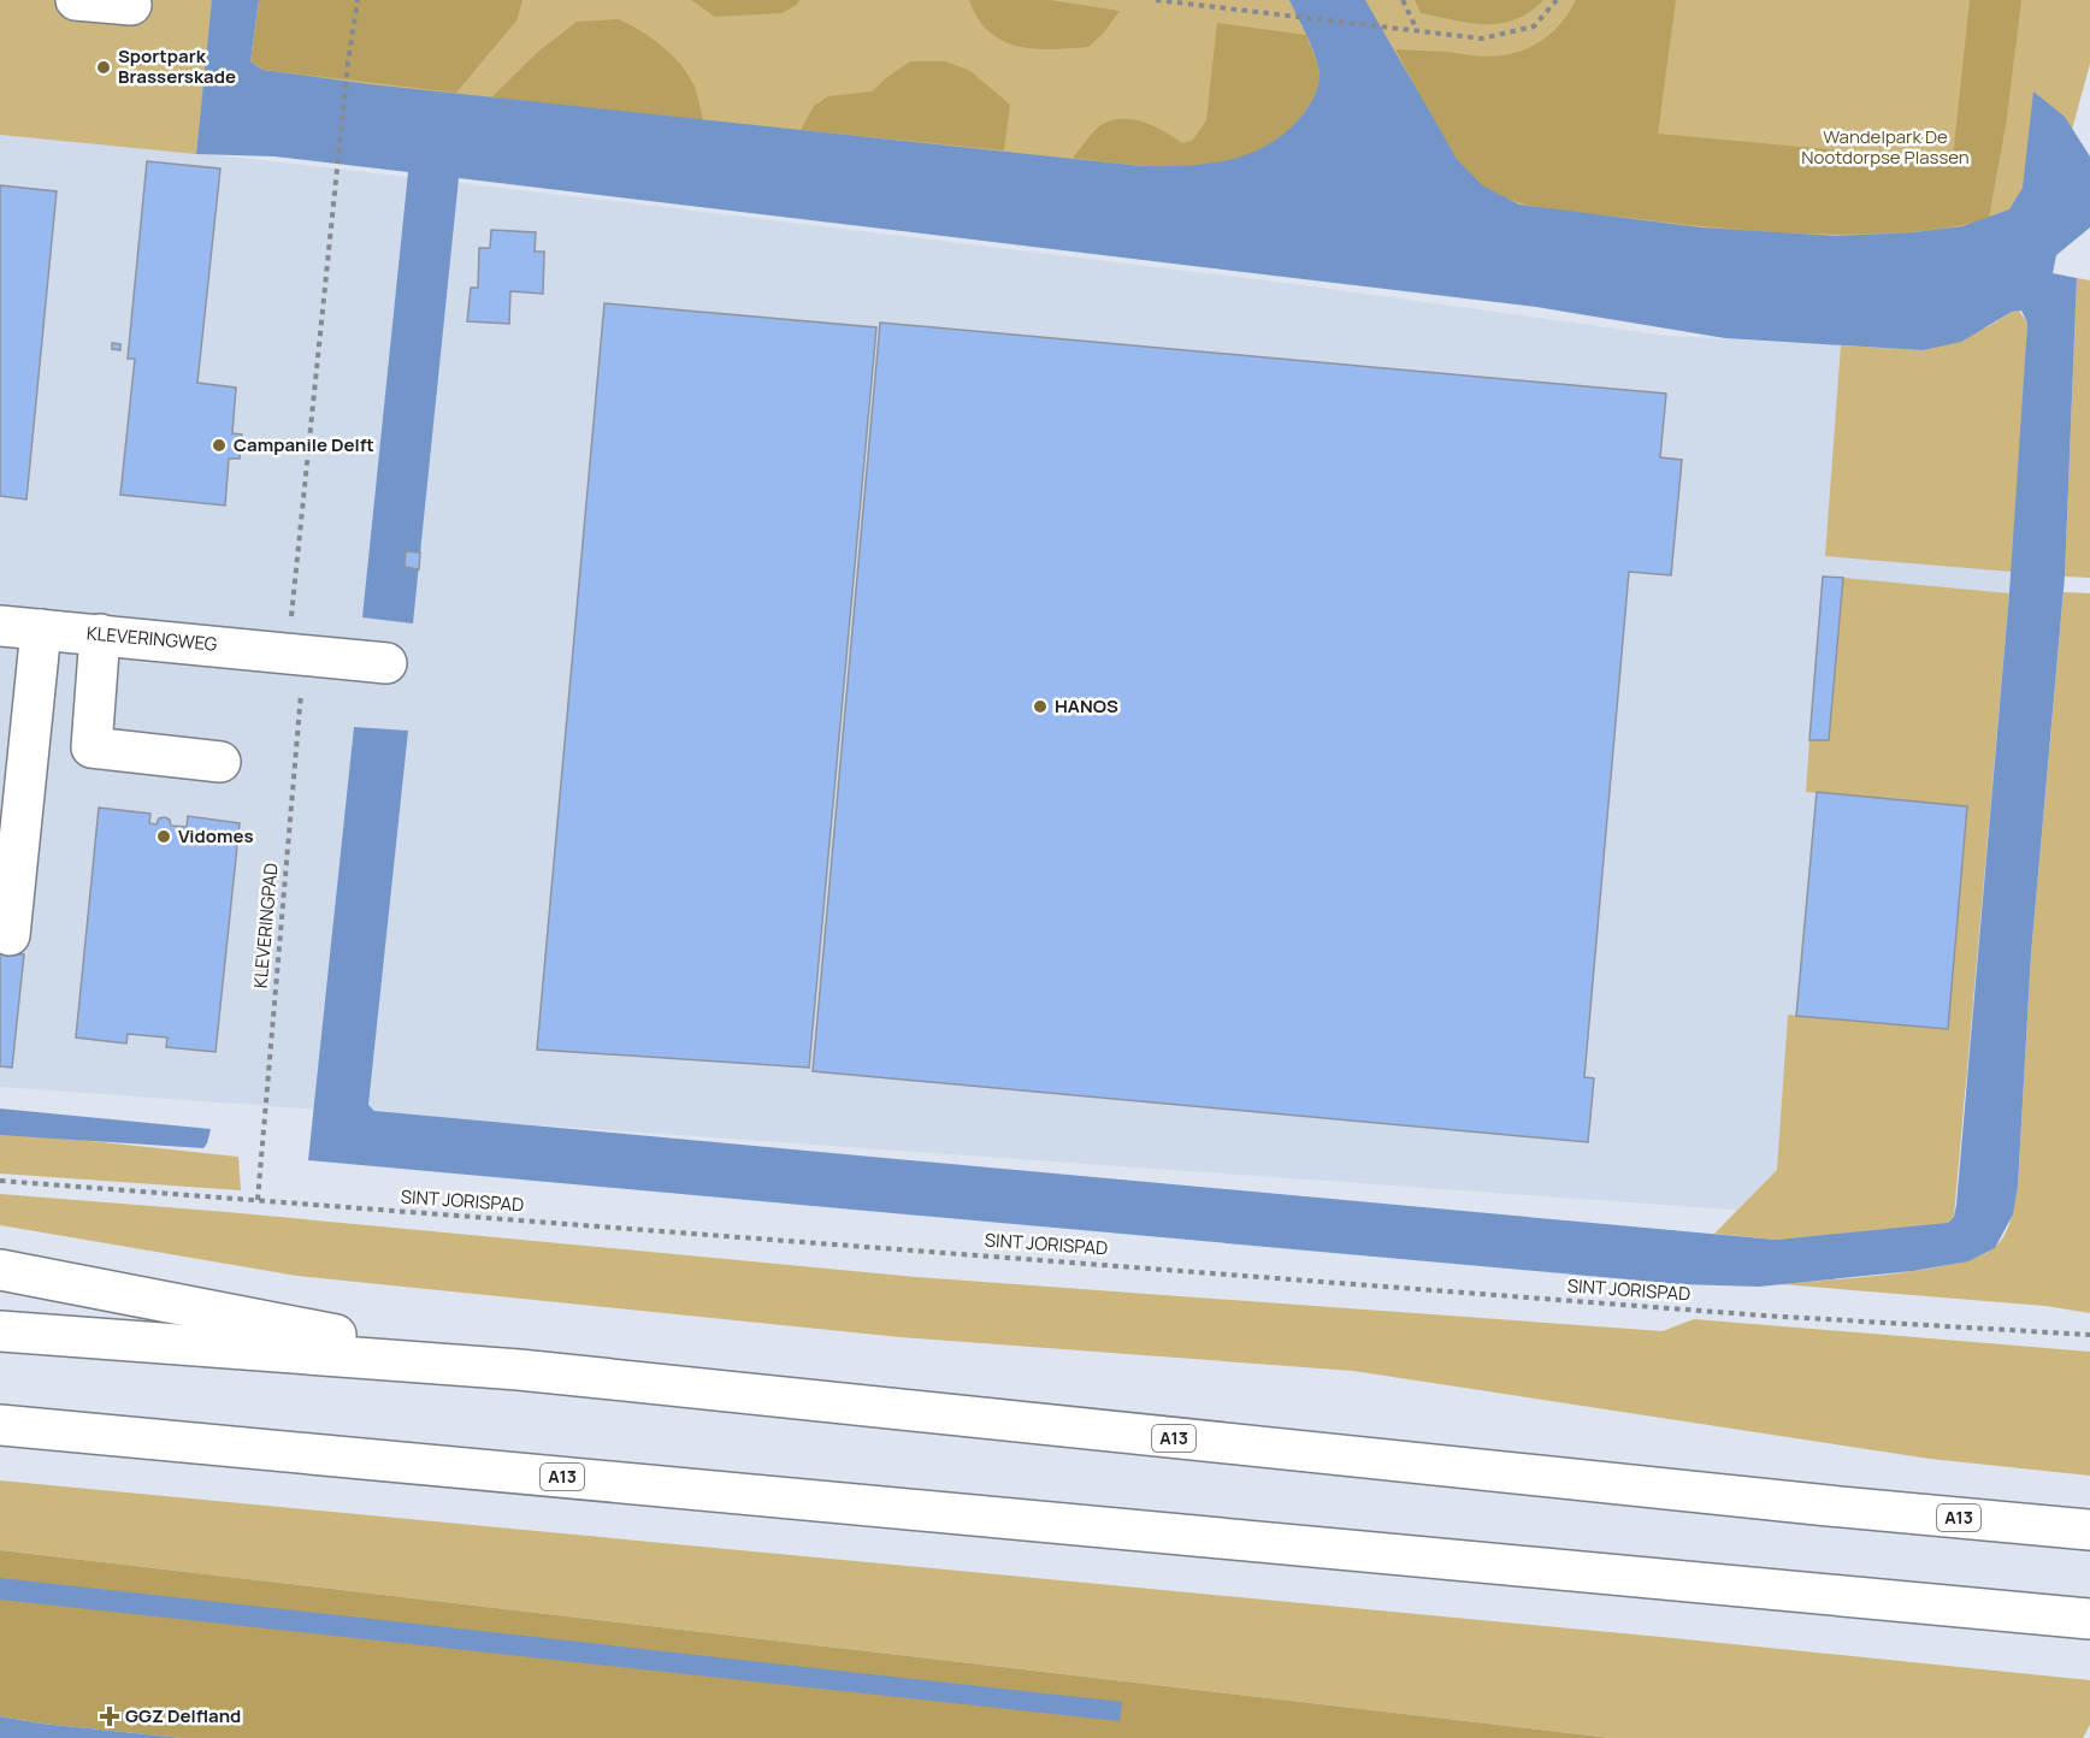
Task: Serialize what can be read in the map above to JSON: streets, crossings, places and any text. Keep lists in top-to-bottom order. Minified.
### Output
{"streets":{"main road":["KLEVERINGWEG","A13"],"path":["KLEVERINGPAD","SINT JORISPAD"]},"crossings":[["KLEVERINGWEG","KLEVERINGPAD"],["KLEVERINGPAD","SINT JORISPAD"]],"parks":["Wandelpark De Nootdorpse Plassen"],"places":{"other":["Sportpark Brasserskade","Campanile Delft","HANOS","Vidomes"],"health":["GGZ Delfland"]}}
